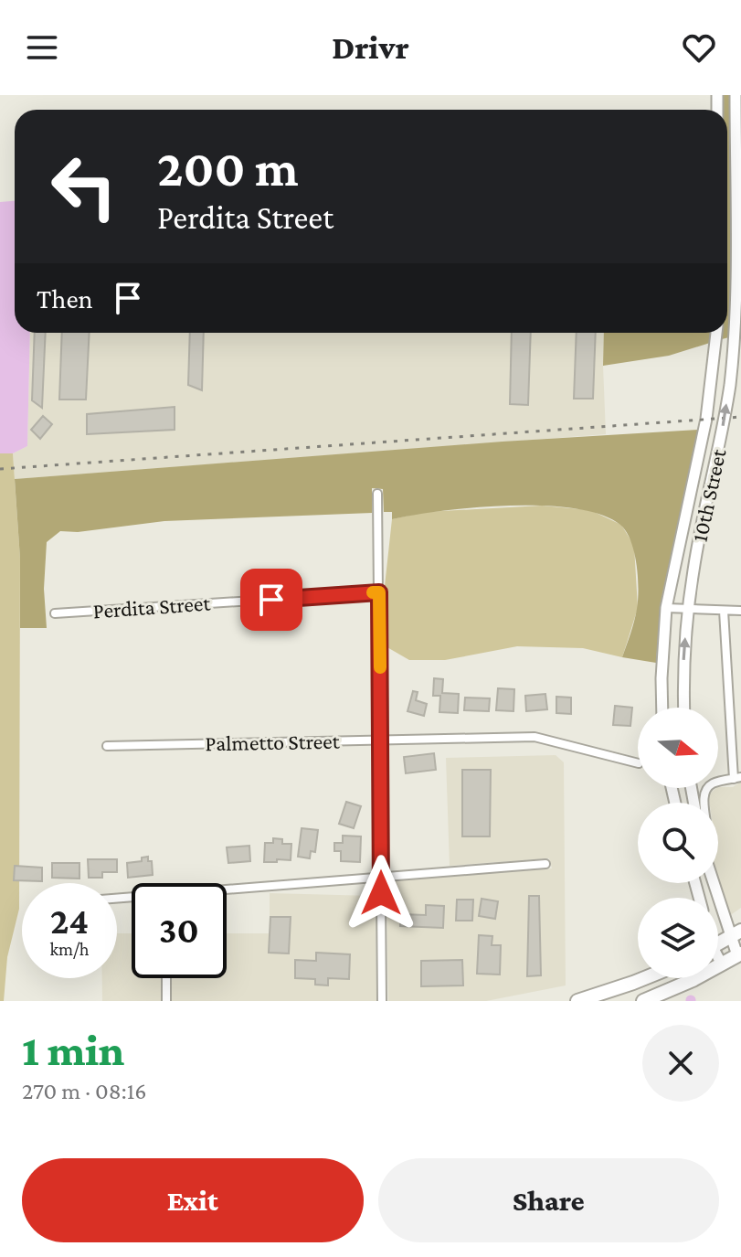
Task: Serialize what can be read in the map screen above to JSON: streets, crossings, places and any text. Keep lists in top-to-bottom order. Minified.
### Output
{"streets":{"street":["10th Street","Perdita Street","Palmetto Street"]},"north":"right","page":{"header":"Drivr","turn":["200 m","Perdita Street"],"then":"Then","speed":"24 km/h","limit":"30","heading":["1 min","270 m · 08:16"],"buttons":["Exit","Share"]}}
